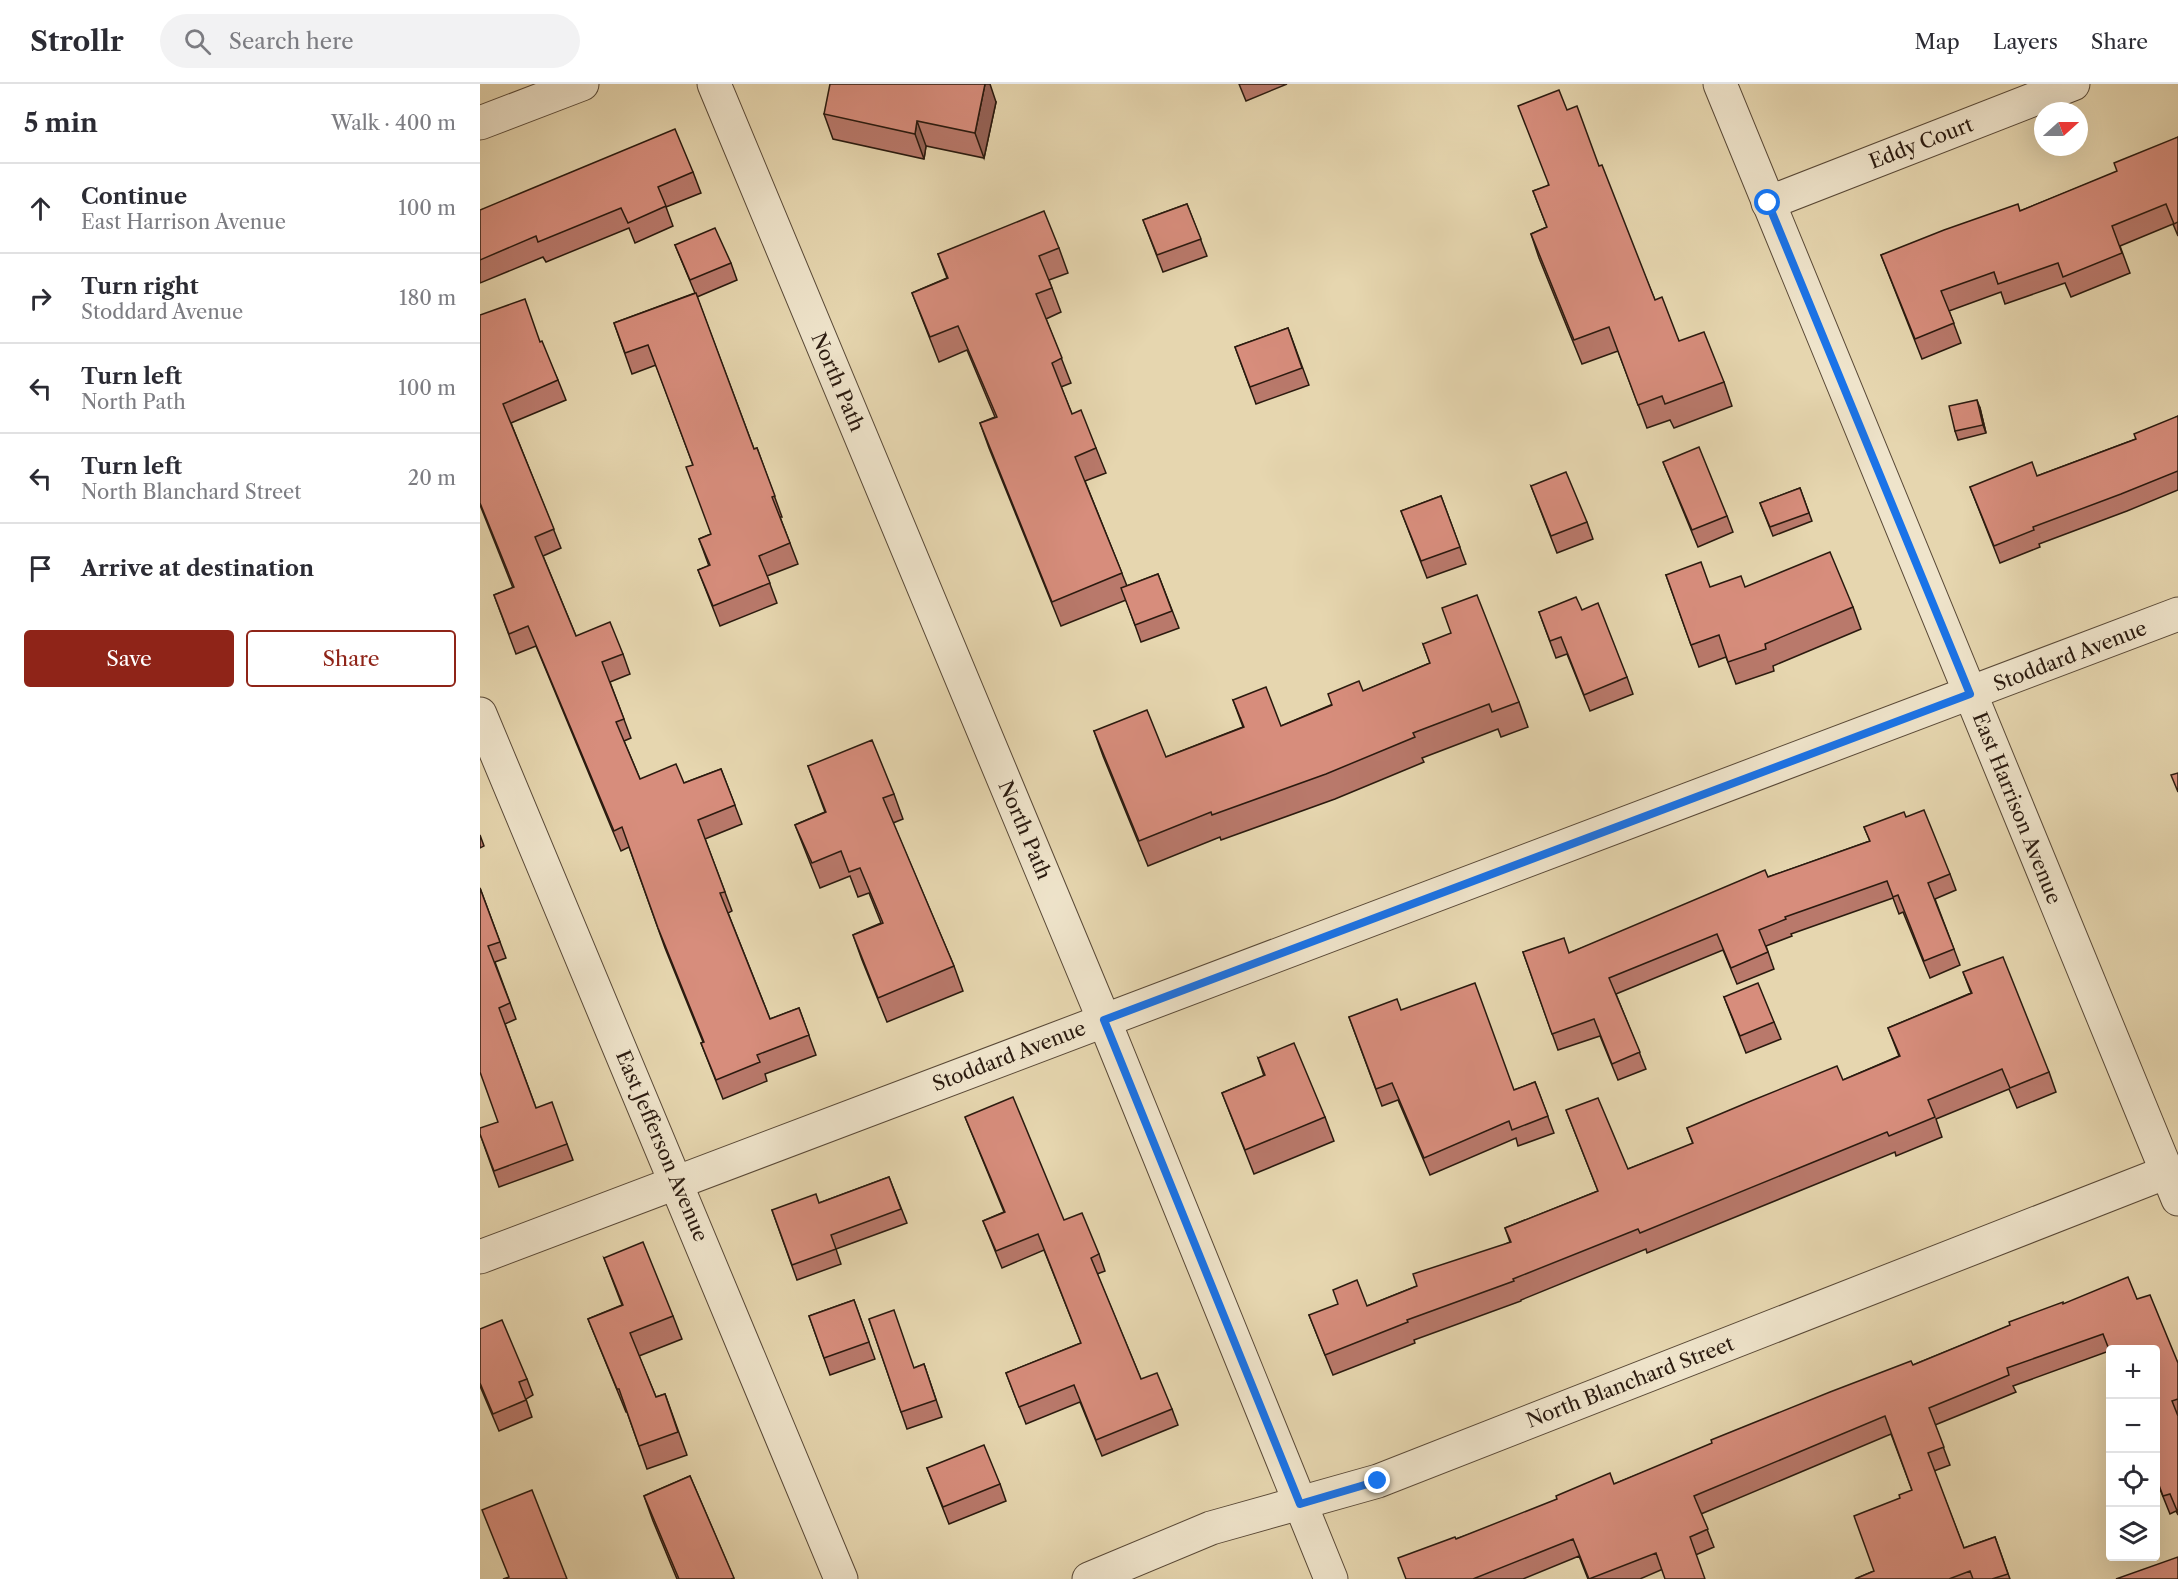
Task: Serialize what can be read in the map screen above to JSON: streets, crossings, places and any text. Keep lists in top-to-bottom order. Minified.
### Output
{"streets":{"street":["Eddy Court","North Path","Stoddard Avenue","East Harrison Avenue","East Jefferson Avenue","North Blanchard Street"]},"crossings":[["Eddy Court","East Harrison Avenue"],["North Path","Stoddard Avenue"],["North Path","North Blanchard Street"],["Stoddard Avenue","East Harrison Avenue"],["Stoddard Avenue","East Jefferson Avenue"],["East Harrison Avenue","North Blanchard Street"]],"north":"right","page":{"header":"Strollr","search":"Search here","nav":["Map","Layers","Share"],"heading":["5 min","Walk · 400 m"],"list":[["Continue","East Harrison Avenue","100 m"],["Turn right","Stoddard Avenue","180 m"],["Turn left","North Path","100 m"],["Turn left","North Blanchard Street","20 m"],"Arrive at destination"],"buttons":["Save","Share"],"map_buttons":["+","−"]}}
